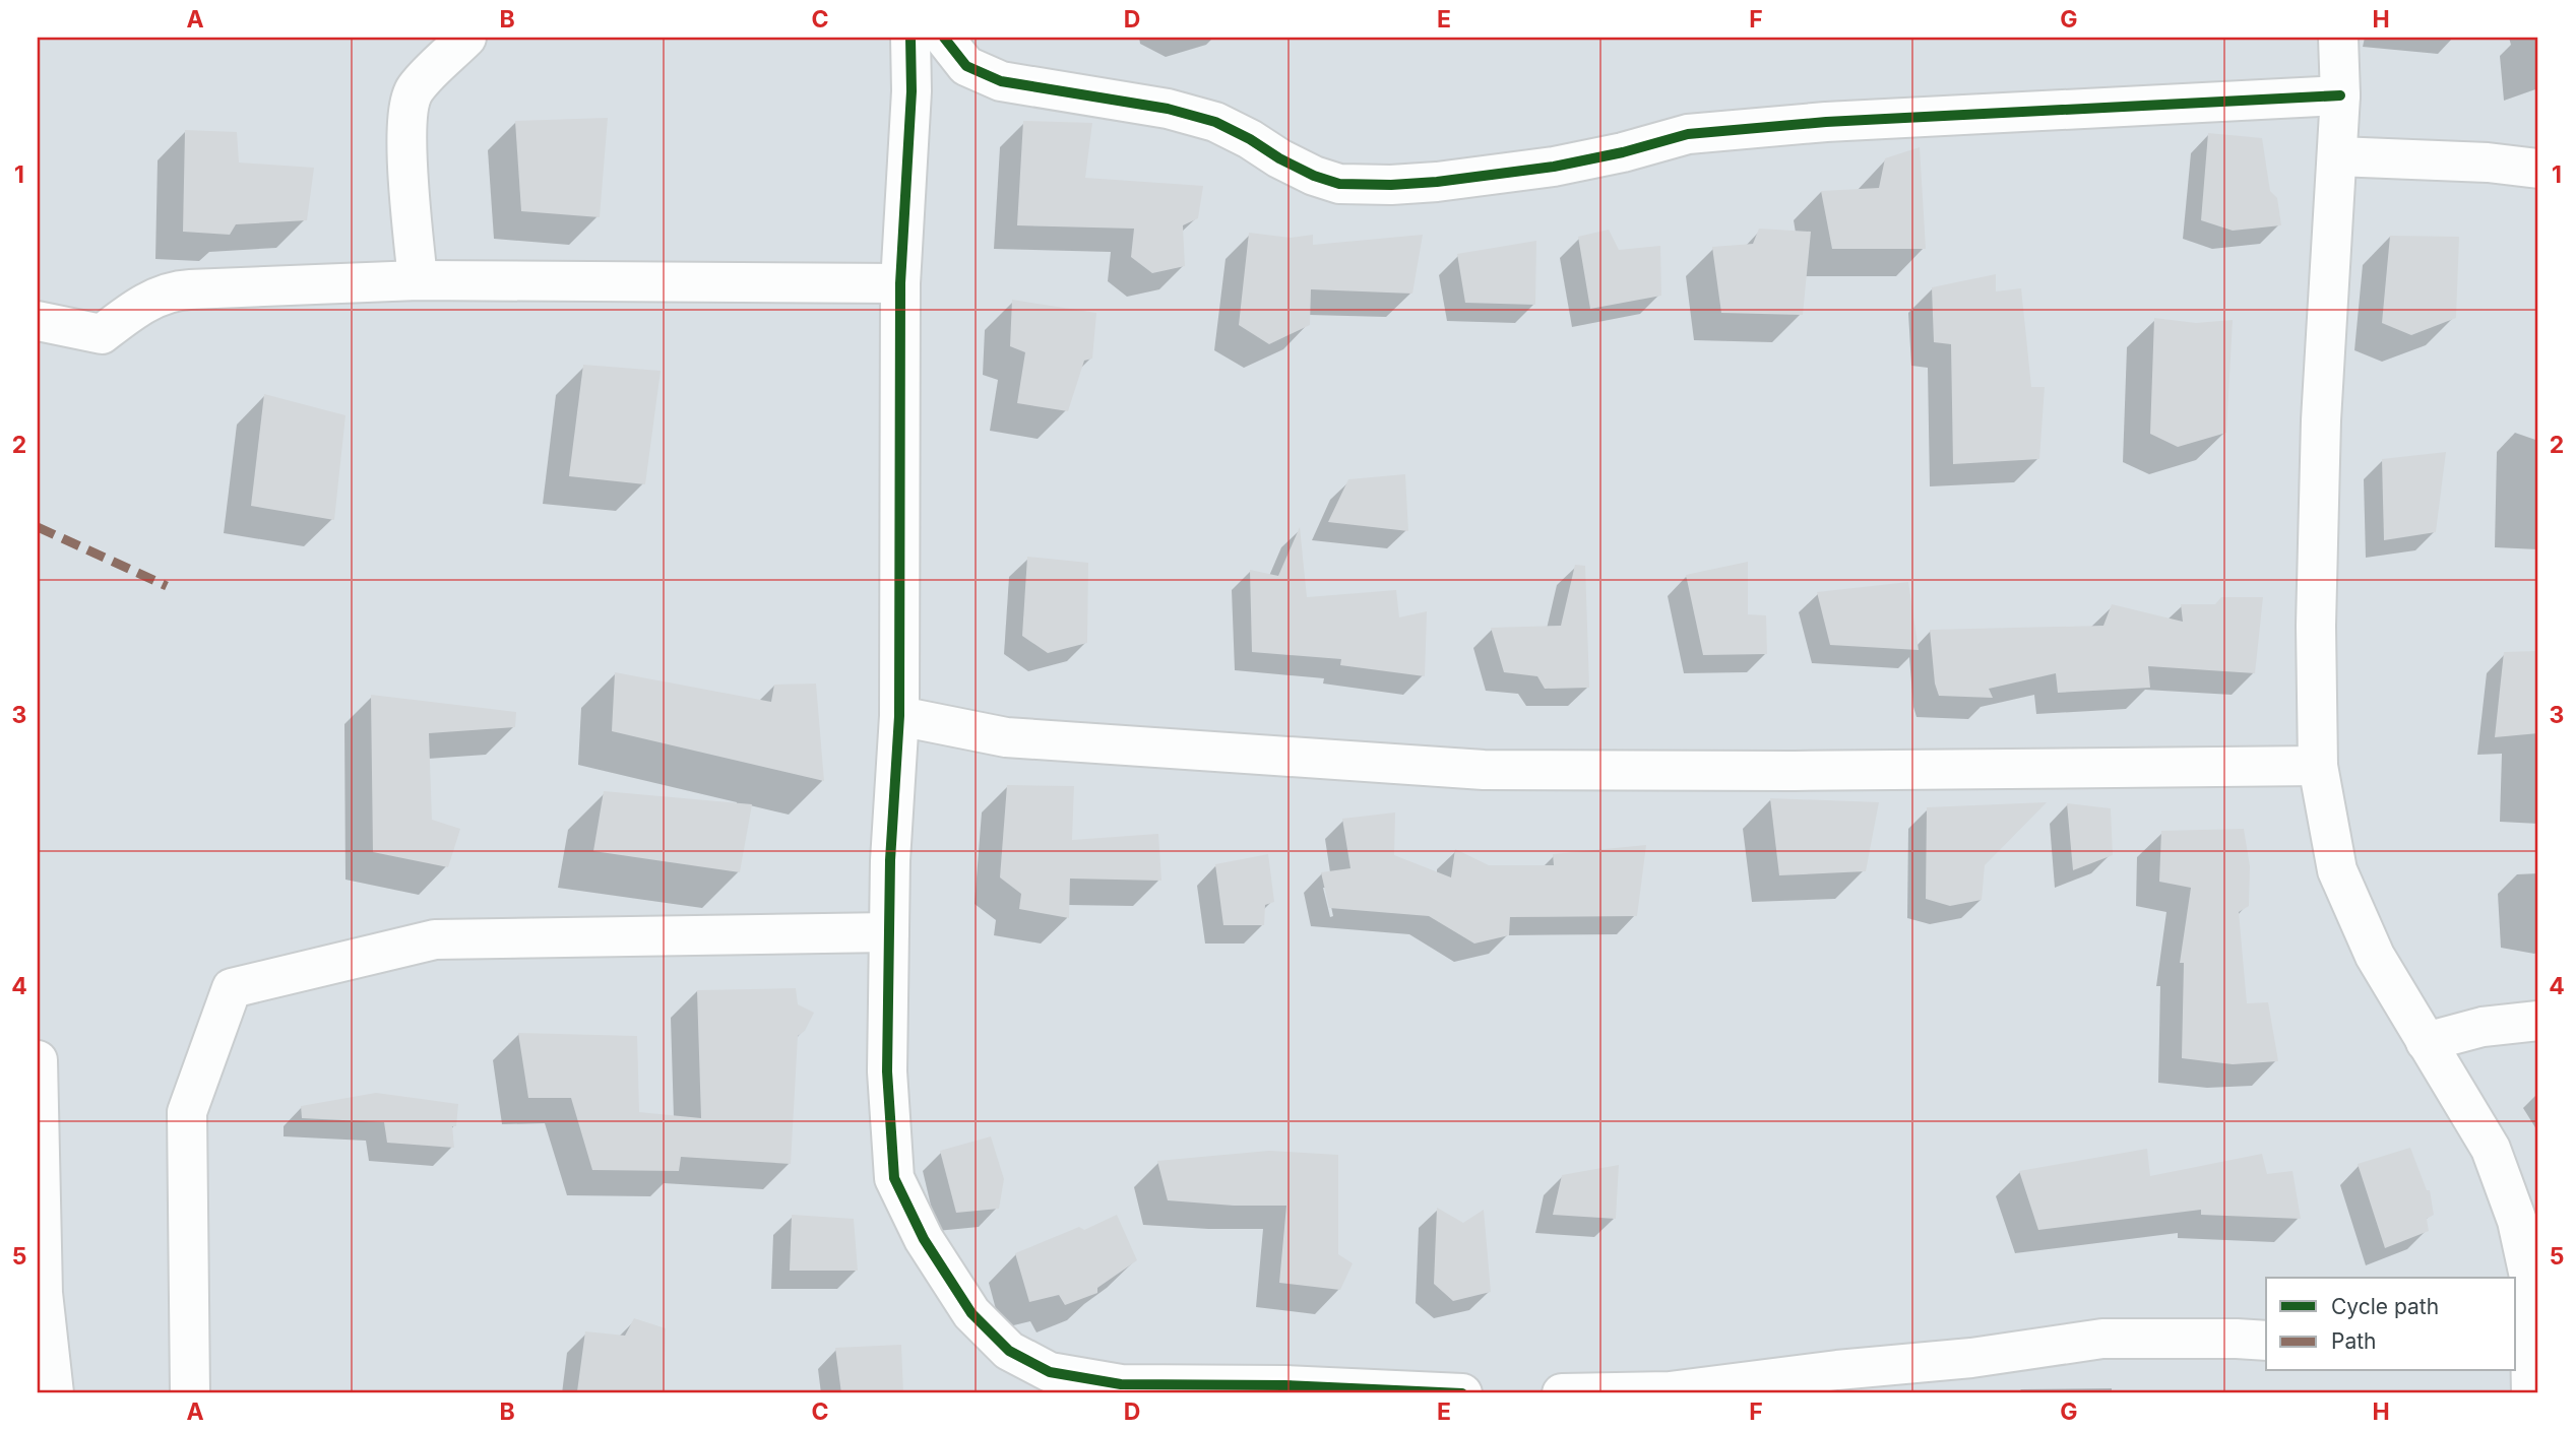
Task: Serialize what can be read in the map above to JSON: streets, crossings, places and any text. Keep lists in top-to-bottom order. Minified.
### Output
{"legend":["Cycle path","Path"],"grid":{"columns":["A","B","C","D","E","F","G","H"],"rows":["1","2","3","4","5"]}}
